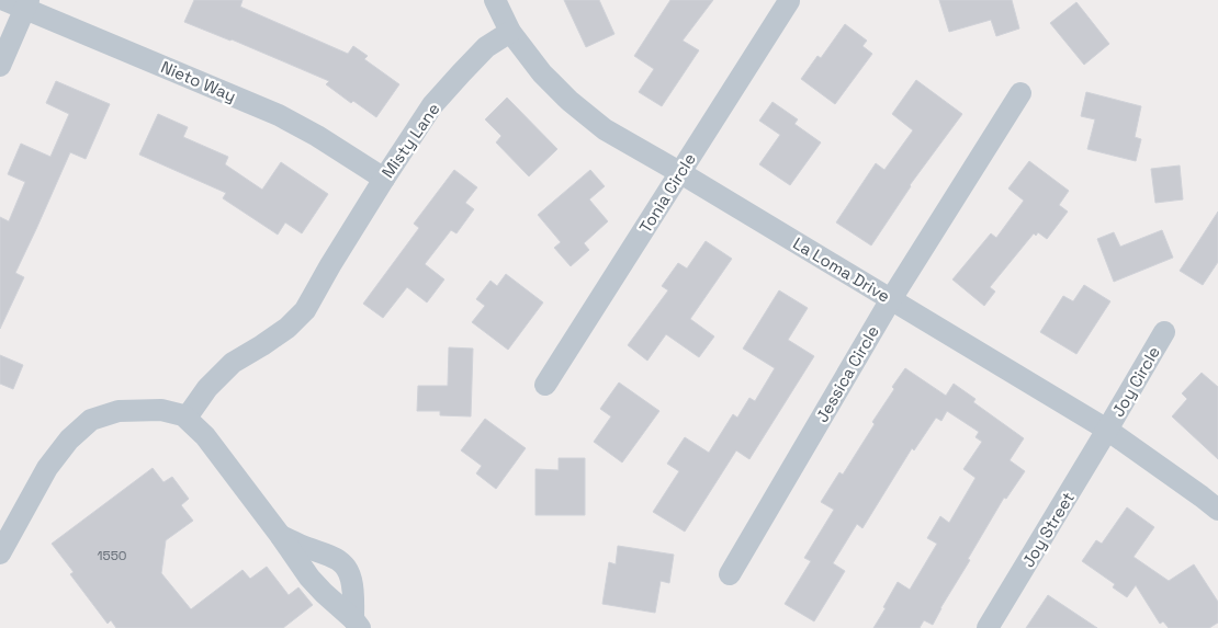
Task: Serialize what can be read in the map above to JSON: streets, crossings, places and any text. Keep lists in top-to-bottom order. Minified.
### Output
{"streets":{"street":["Nieto Way","Misty Lane","Tonia Circle","La Loma Drive","Jessica Circle","Joy Circle","Joy Street"]},"crossings":[["Nieto Way","Misty Lane"],["Misty Lane","La Loma Drive"],["Tonia Circle","La Loma Drive"],["La Loma Drive","Jessica Circle"],["La Loma Drive","Joy Circle"],["La Loma Drive","Joy Street"],["Joy Circle","Joy Street"]],"house_numbers":["1550"]}
